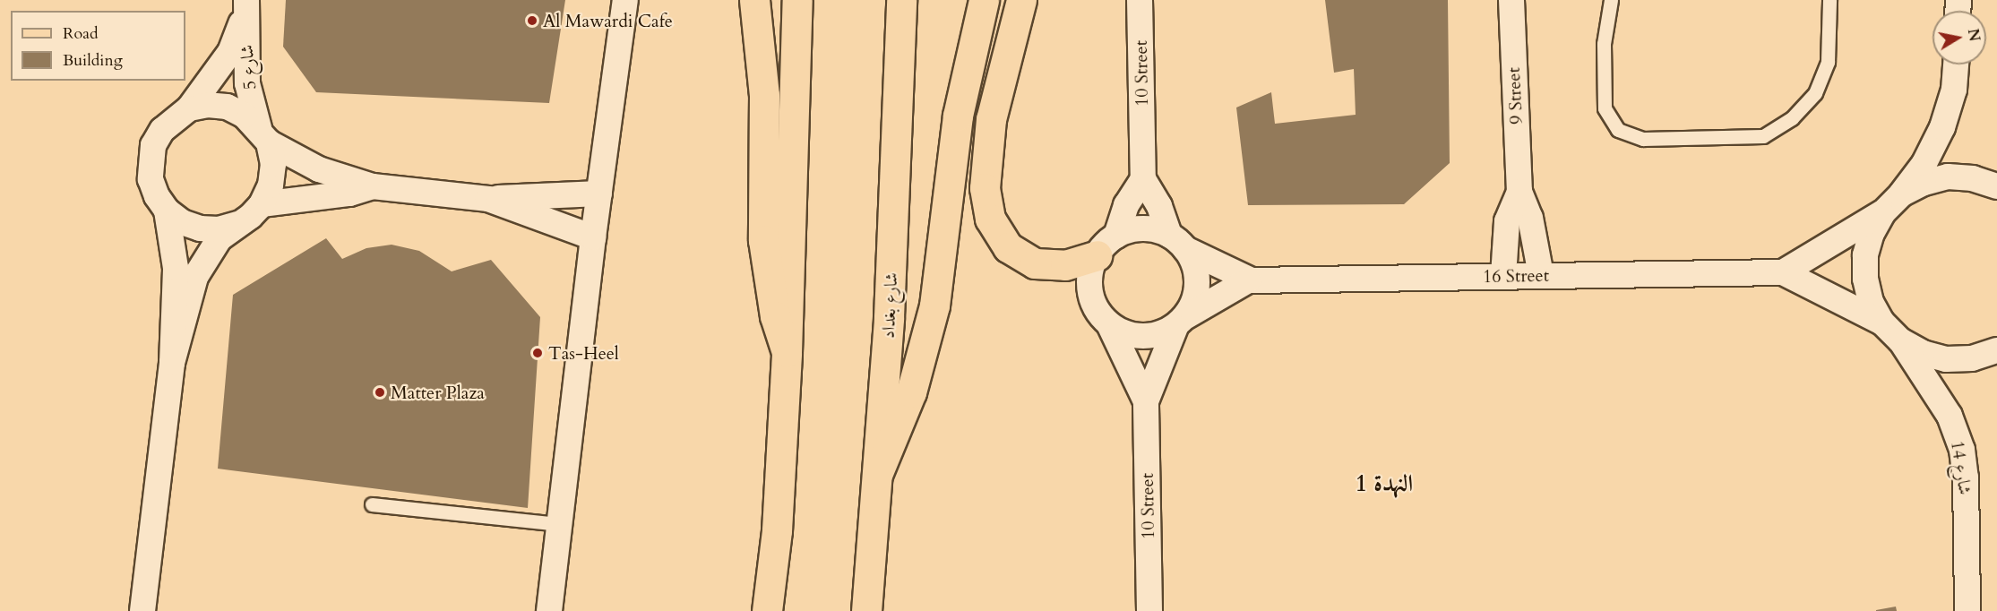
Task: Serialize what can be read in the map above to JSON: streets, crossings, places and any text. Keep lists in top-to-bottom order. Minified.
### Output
{"streets":{"main road":["شارع بغداد"],"street":["شارع 5","10 Street","9 Street","16 Street","شارع 14"]},"districts":["النهدة 1"],"places":["Al Mawardi Cafe","Tas-Heel","Matter Plaza"],"legend":["Road","Building"],"north":"right"}
